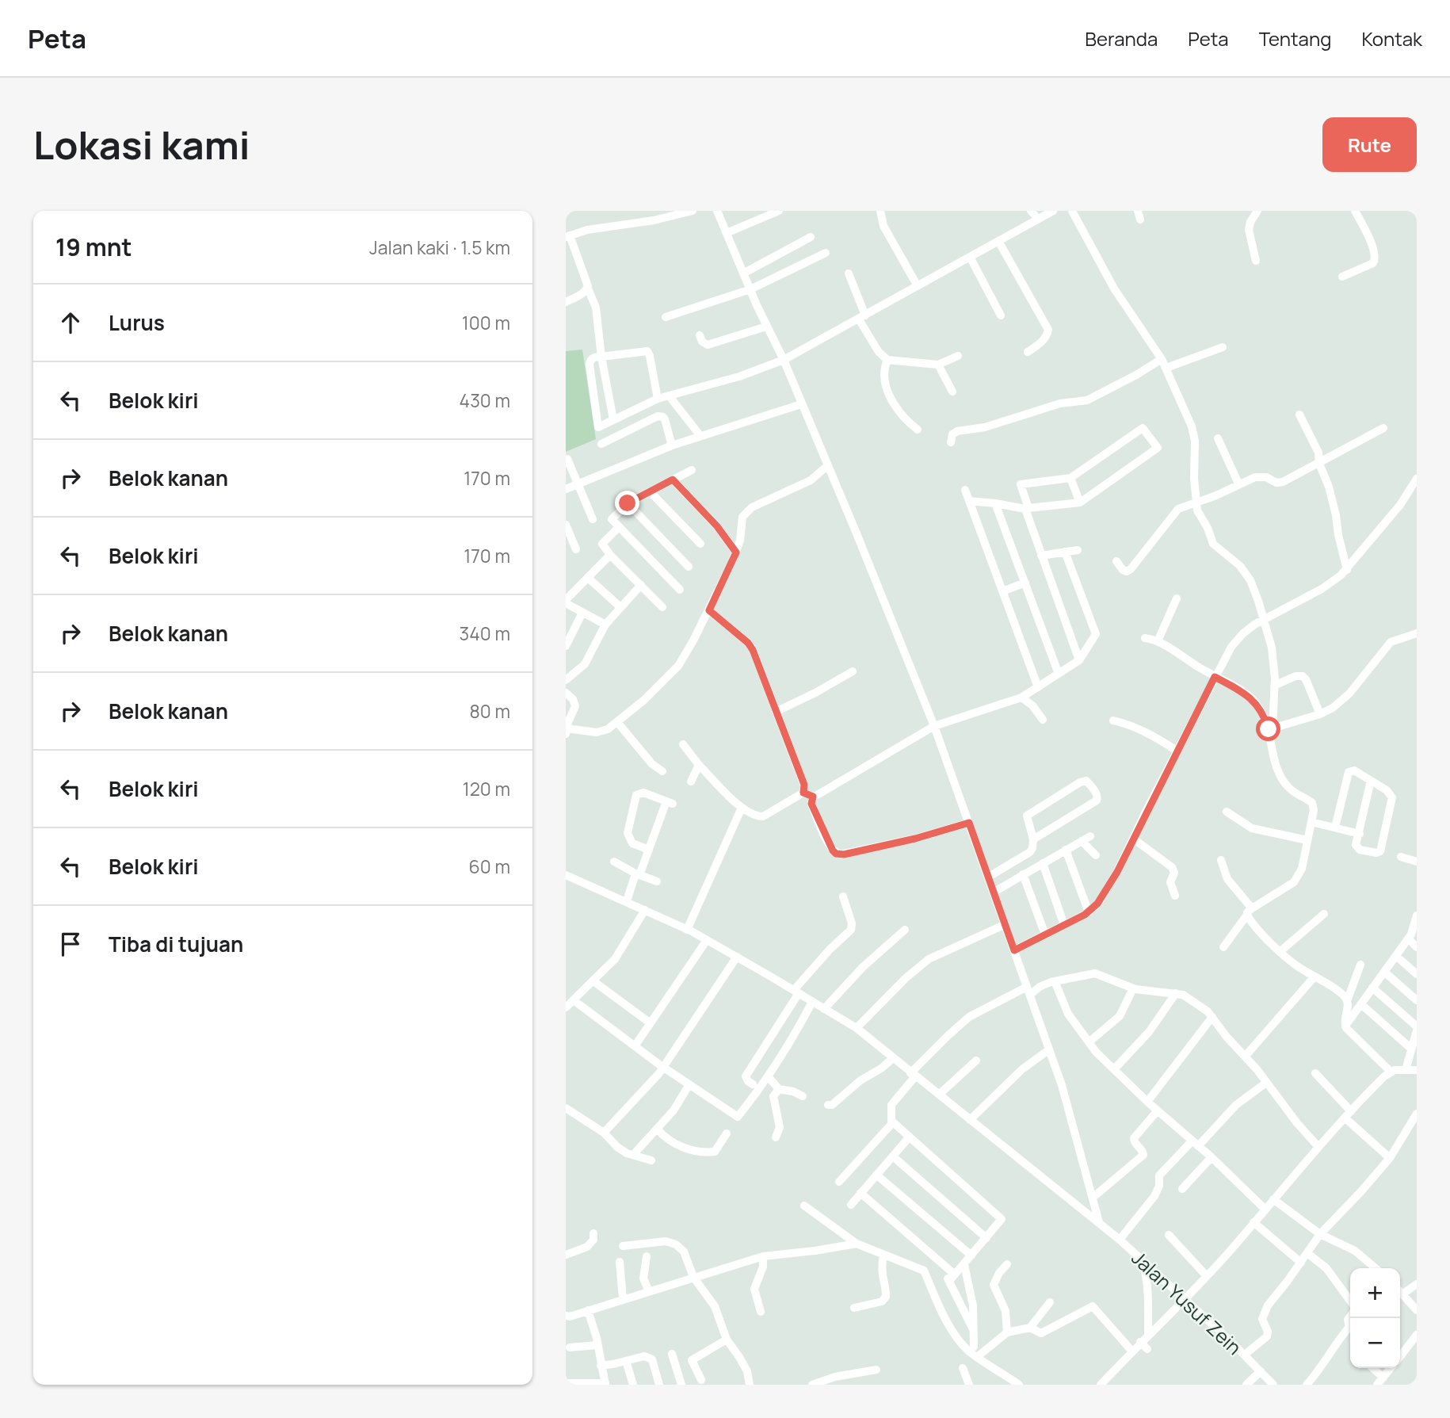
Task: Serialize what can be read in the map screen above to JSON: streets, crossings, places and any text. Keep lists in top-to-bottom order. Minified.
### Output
{"streets":{"street":["Jalan Yusuf Zein"]},"page":{"header":"Peta","nav":["Beranda","Peta","Tentang","Kontak"],"buttons":"Rute","title":"Lokasi kami","heading":["19 mnt","Jalan kaki · 1.5 km"],"list":[["Lurus","100 m"],["Belok kiri","430 m"],["Belok kanan","170 m"],["Belok kiri","170 m"],["Belok kanan","340 m"],["Belok kanan","80 m"],["Belok kiri","120 m"],["Belok kiri","60 m"],"Tiba di tujuan"],"map_buttons":["+","−"]}}
